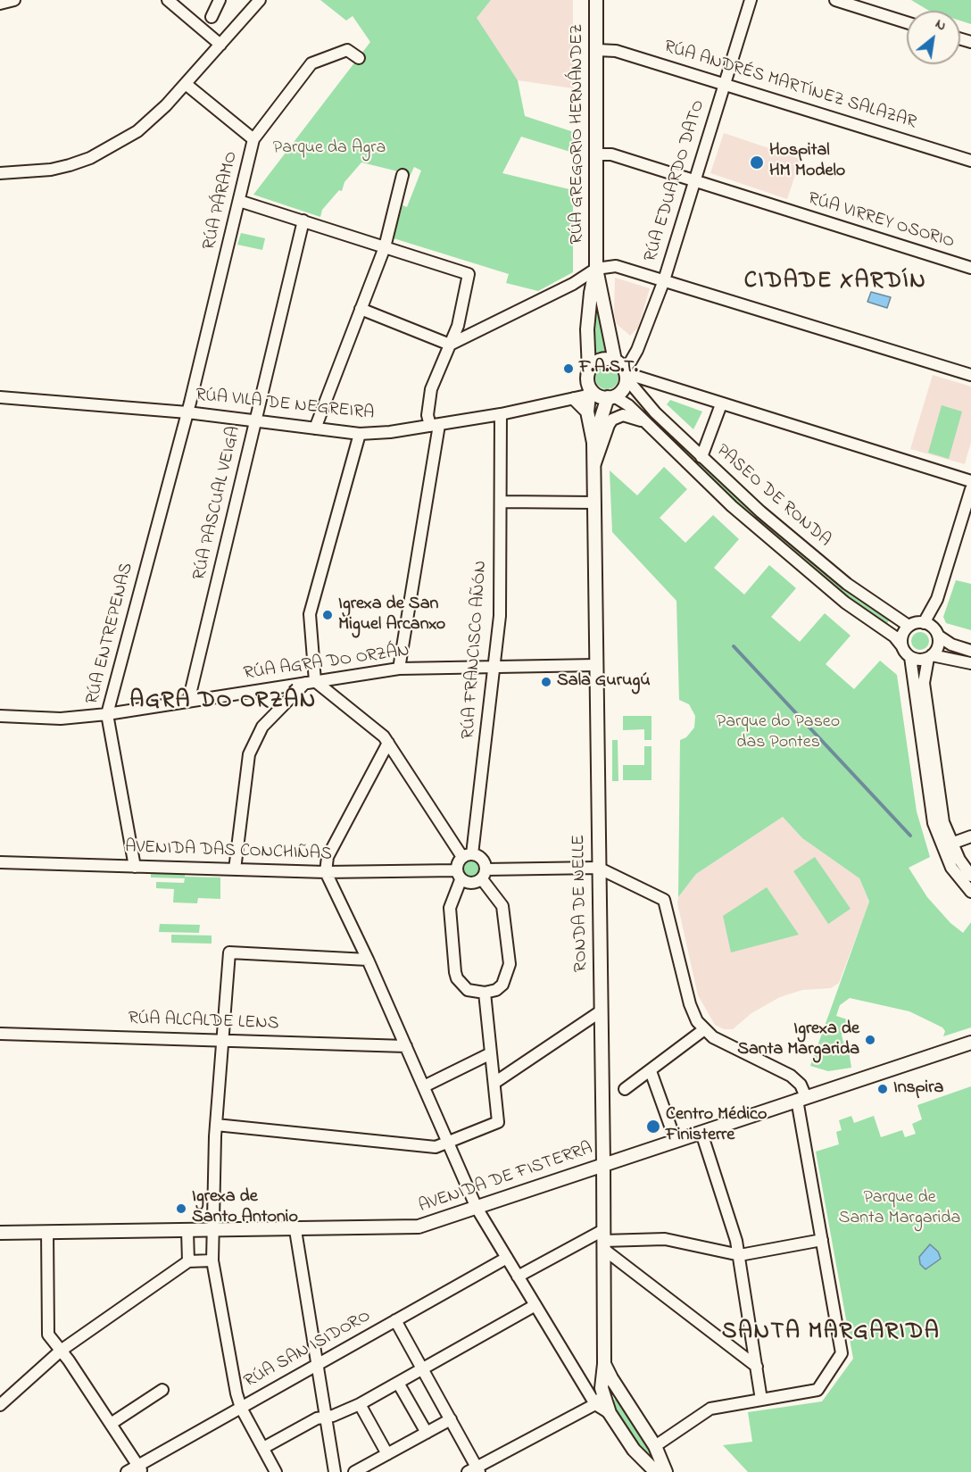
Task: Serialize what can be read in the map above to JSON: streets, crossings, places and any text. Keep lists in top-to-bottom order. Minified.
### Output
{"streets":{"street":["RÚA ANDRÉS MARTÍNEZ SALAZAR","RÚA GREGORIO HERNÁNDEZ","RÚA EDUARDO DATO","RÚA PÁRAMO","RÚA VIRREY OSORIO","RÚA VILA DE NEGREIRA","PASEO DE RONDA","RÚA PASCUAL VEIGA","RÚA ENTREPENAS","RÚA FRANCISCO AÑÓN","RÚA AGRA DO ORZÁN","AVENIDA DAS CONCHIÑAS","RONDA DE NELLE","RÚA ALCALDE LENS","AVENIDA DE FISTERRA","RÚA SAN ISIDORO"]},"crossings":[["RÚA ANDRÉS MARTÍNEZ SALAZAR","RÚA GREGORIO HERNÁNDEZ"],["RÚA ANDRÉS MARTÍNEZ SALAZAR","RÚA EDUARDO DATO"],["RÚA GREGORIO HERNÁNDEZ","RÚA EDUARDO DATO"],["RÚA GREGORIO HERNÁNDEZ","RÚA VIRREY OSORIO"],["RÚA GREGORIO HERNÁNDEZ","RÚA VILA DE NEGREIRA"],["RÚA GREGORIO HERNÁNDEZ","PASEO DE RONDA"],["RÚA GREGORIO HERNÁNDEZ","RONDA DE NELLE"],["RÚA EDUARDO DATO","RÚA VIRREY OSORIO"],["RÚA EDUARDO DATO","RÚA VILA DE NEGREIRA"],["RÚA EDUARDO DATO","PASEO DE RONDA"],["RÚA EDUARDO DATO","RONDA DE NELLE"],["RÚA PÁRAMO","RÚA VILA DE NEGREIRA"],["RÚA PÁRAMO","RÚA ENTREPENAS"],["RÚA VILA DE NEGREIRA","PASEO DE RONDA"],["RÚA VILA DE NEGREIRA","RÚA PASCUAL VEIGA"],["RÚA VILA DE NEGREIRA","RÚA ENTREPENAS"],["RÚA VILA DE NEGREIRA","RÚA FRANCISCO AÑÓN"],["RÚA VILA DE NEGREIRA","RONDA DE NELLE"],["PASEO DE RONDA","RONDA DE NELLE"],["RÚA PASCUAL VEIGA","RÚA AGRA DO ORZÁN"],["RÚA ENTREPENAS","RÚA AGRA DO ORZÁN"],["RÚA ENTREPENAS","AVENIDA DAS CONCHIÑAS"],["RÚA FRANCISCO AÑÓN","RÚA AGRA DO ORZÁN"],["RÚA FRANCISCO AÑÓN","AVENIDA DAS CONCHIÑAS"],["RÚA AGRA DO ORZÁN","RONDA DE NELLE"],["RONDA DE NELLE","AVENIDA DE FISTERRA"]],"districts":["CIDADE XARDÍN","AGRA DO ORZÁN","SANTA MARGARIDA"],"parks":["Parque da Agra","Parque do Paseo das Pontes","Parque de Santa Margarida"],"places":["Hospital HM Modelo","F.A.S.T.","Igrexa de San Miguel Arcanxo","Sala Gurugú","Igrexa de Santa Margarida","Inspira","Centro Médico Finisterre","Igrexa de Santo Antonio"],"north":"top right"}
